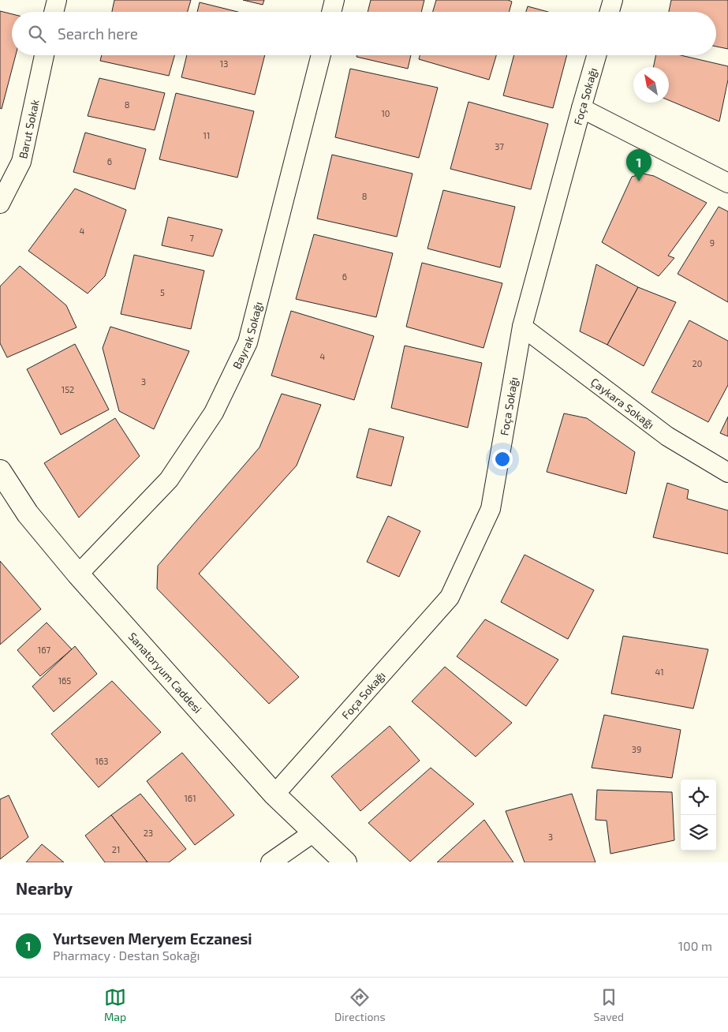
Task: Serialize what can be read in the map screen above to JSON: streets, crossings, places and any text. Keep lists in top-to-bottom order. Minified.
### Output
{"streets":{"main road":["Sanatoryum Caddesi"],"street":["Foça Sokağı","Barut Sokak","Bayrak Sokağı","Çaykara Sokağı"]},"crossings":[["Foça Sokağı","Çaykara Sokağı"],["Foça Sokağı","Sanatoryum Caddesi"],["Bayrak Sokağı","Sanatoryum Caddesi"]],"house_numbers":["13","8","10","11","37","6","8","4","7","9","6","5","4","20","3","152","167","41","165","39","163","161","23","3","21"],"north":"top left","page":{"search":"Search here","pins":"1","heading":"Nearby","list":[{"mark":"1","name":"Yurtseven Meryem Eczanesi","note":"Pharmacy · Destan Sokağı","value":"100 m"}],"nav":["Map","Directions","Saved"]}}
